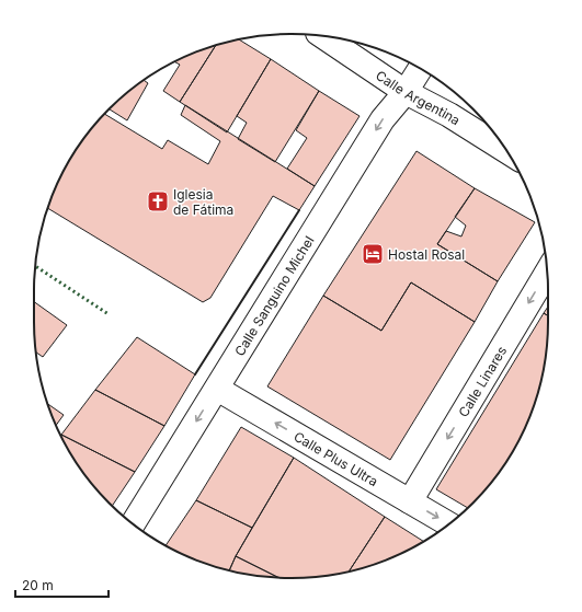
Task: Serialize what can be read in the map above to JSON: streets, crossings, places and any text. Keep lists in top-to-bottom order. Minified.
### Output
{"streets":{"street":["Calle Argentina","Calle Sanguino Michel","Calle Linares","Calle Plus Ultra"]},"crossings":[["Calle Argentina","Calle Sanguino Michel"],["Calle Sanguino Michel","Calle Plus Ultra"],["Calle Linares","Calle Plus Ultra"]],"one_way":["Calle Sanguino Michel","Calle Linares"],"places":{"church":["Iglesia de Fátima"],"hotel":["Hostal Rosal"]},"scale_bar":"20 m"}
